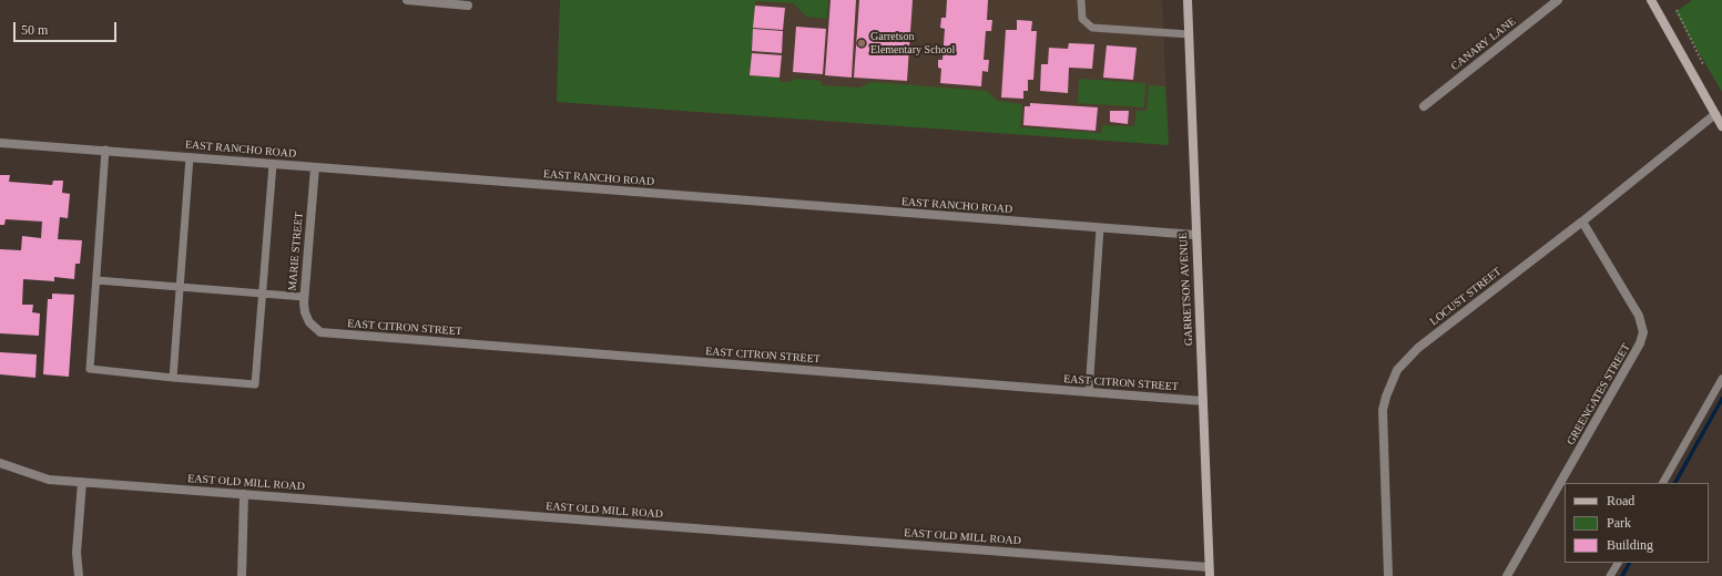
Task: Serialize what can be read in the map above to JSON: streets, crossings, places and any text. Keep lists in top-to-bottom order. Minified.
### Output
{"streets":{"street":["CANARY LANE","EAST RANCHO ROAD","MARIE STREET","GARRETSON AVENUE","LOCUST STREET","EAST CITRON STREET","GREENGATES STREET","EAST OLD MILL ROAD"]},"crossings":[["EAST RANCHO ROAD","MARIE STREET"],["EAST RANCHO ROAD","GARRETSON AVENUE"],["MARIE STREET","EAST CITRON STREET"],["GARRETSON AVENUE","EAST CITRON STREET"],["GARRETSON AVENUE","EAST OLD MILL ROAD"],["LOCUST STREET","GREENGATES STREET"]],"places":["Garretson Elementary School"],"legend":["Road","Park","Building"],"scale_bar":"50 m"}
